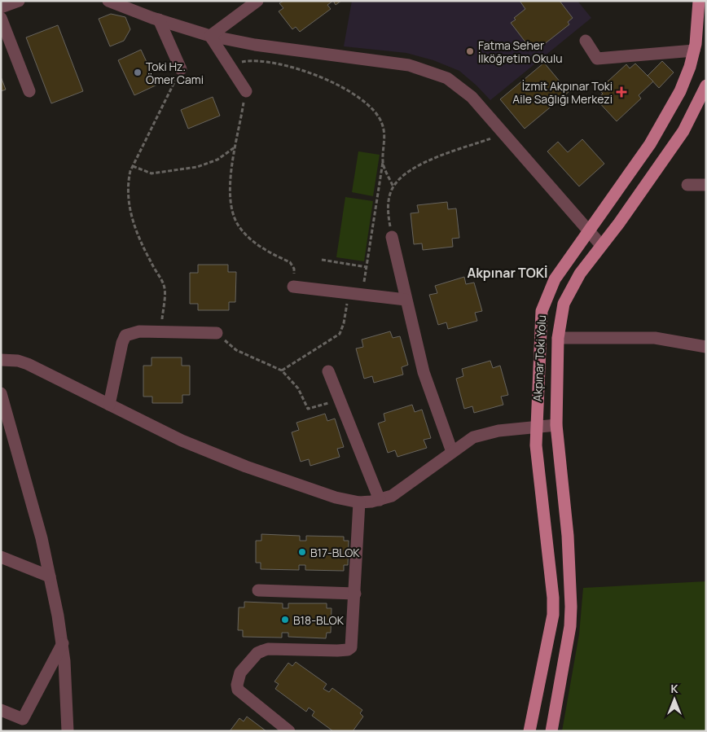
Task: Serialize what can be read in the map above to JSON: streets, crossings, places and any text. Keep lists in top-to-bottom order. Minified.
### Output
{"streets":{"main road":["Akpınar Toki Yolu"]},"districts":["Akpınar TOKİ"],"places":{"other":["Fatma Seher İlköğretim Okulu","Toki Hz. Ömer Cami","B17-BLOK","B18-BLOK"],"health":["İzmit Akpınar Toki Aile Sağlığı Merkezi"]},"north":"top"}
